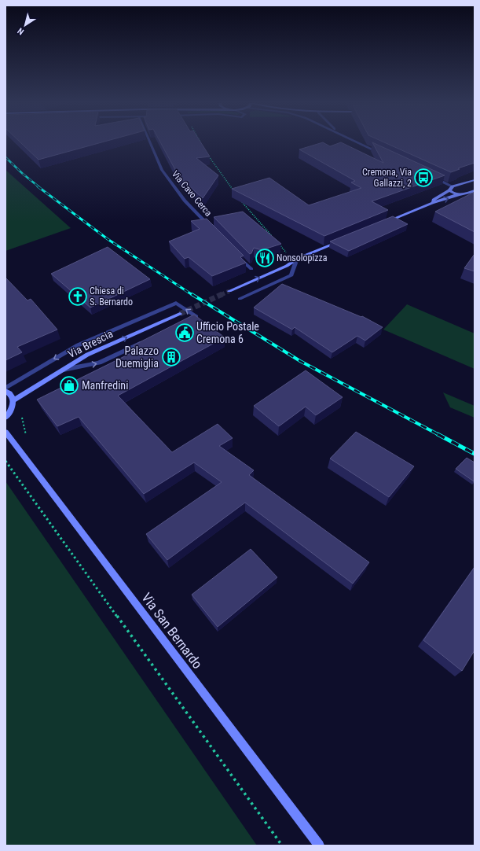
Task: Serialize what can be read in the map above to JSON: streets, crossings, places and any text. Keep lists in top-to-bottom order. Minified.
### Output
{"streets":{"street":["Via Cavo Cerca","Via Brescia","Via San Bernardo"]},"places":{"bus stop":["Cremona, Via Gallazzi, 2"],"restaurant":["Nonsolopizza"],"church":["Chiesa di S. Bernardo"],"public building":["Ufficio Postale Cremona 6"],"building":["Palazzo Duemiglia"],"shop":["Manfredini"]},"north":"bottom left"}
